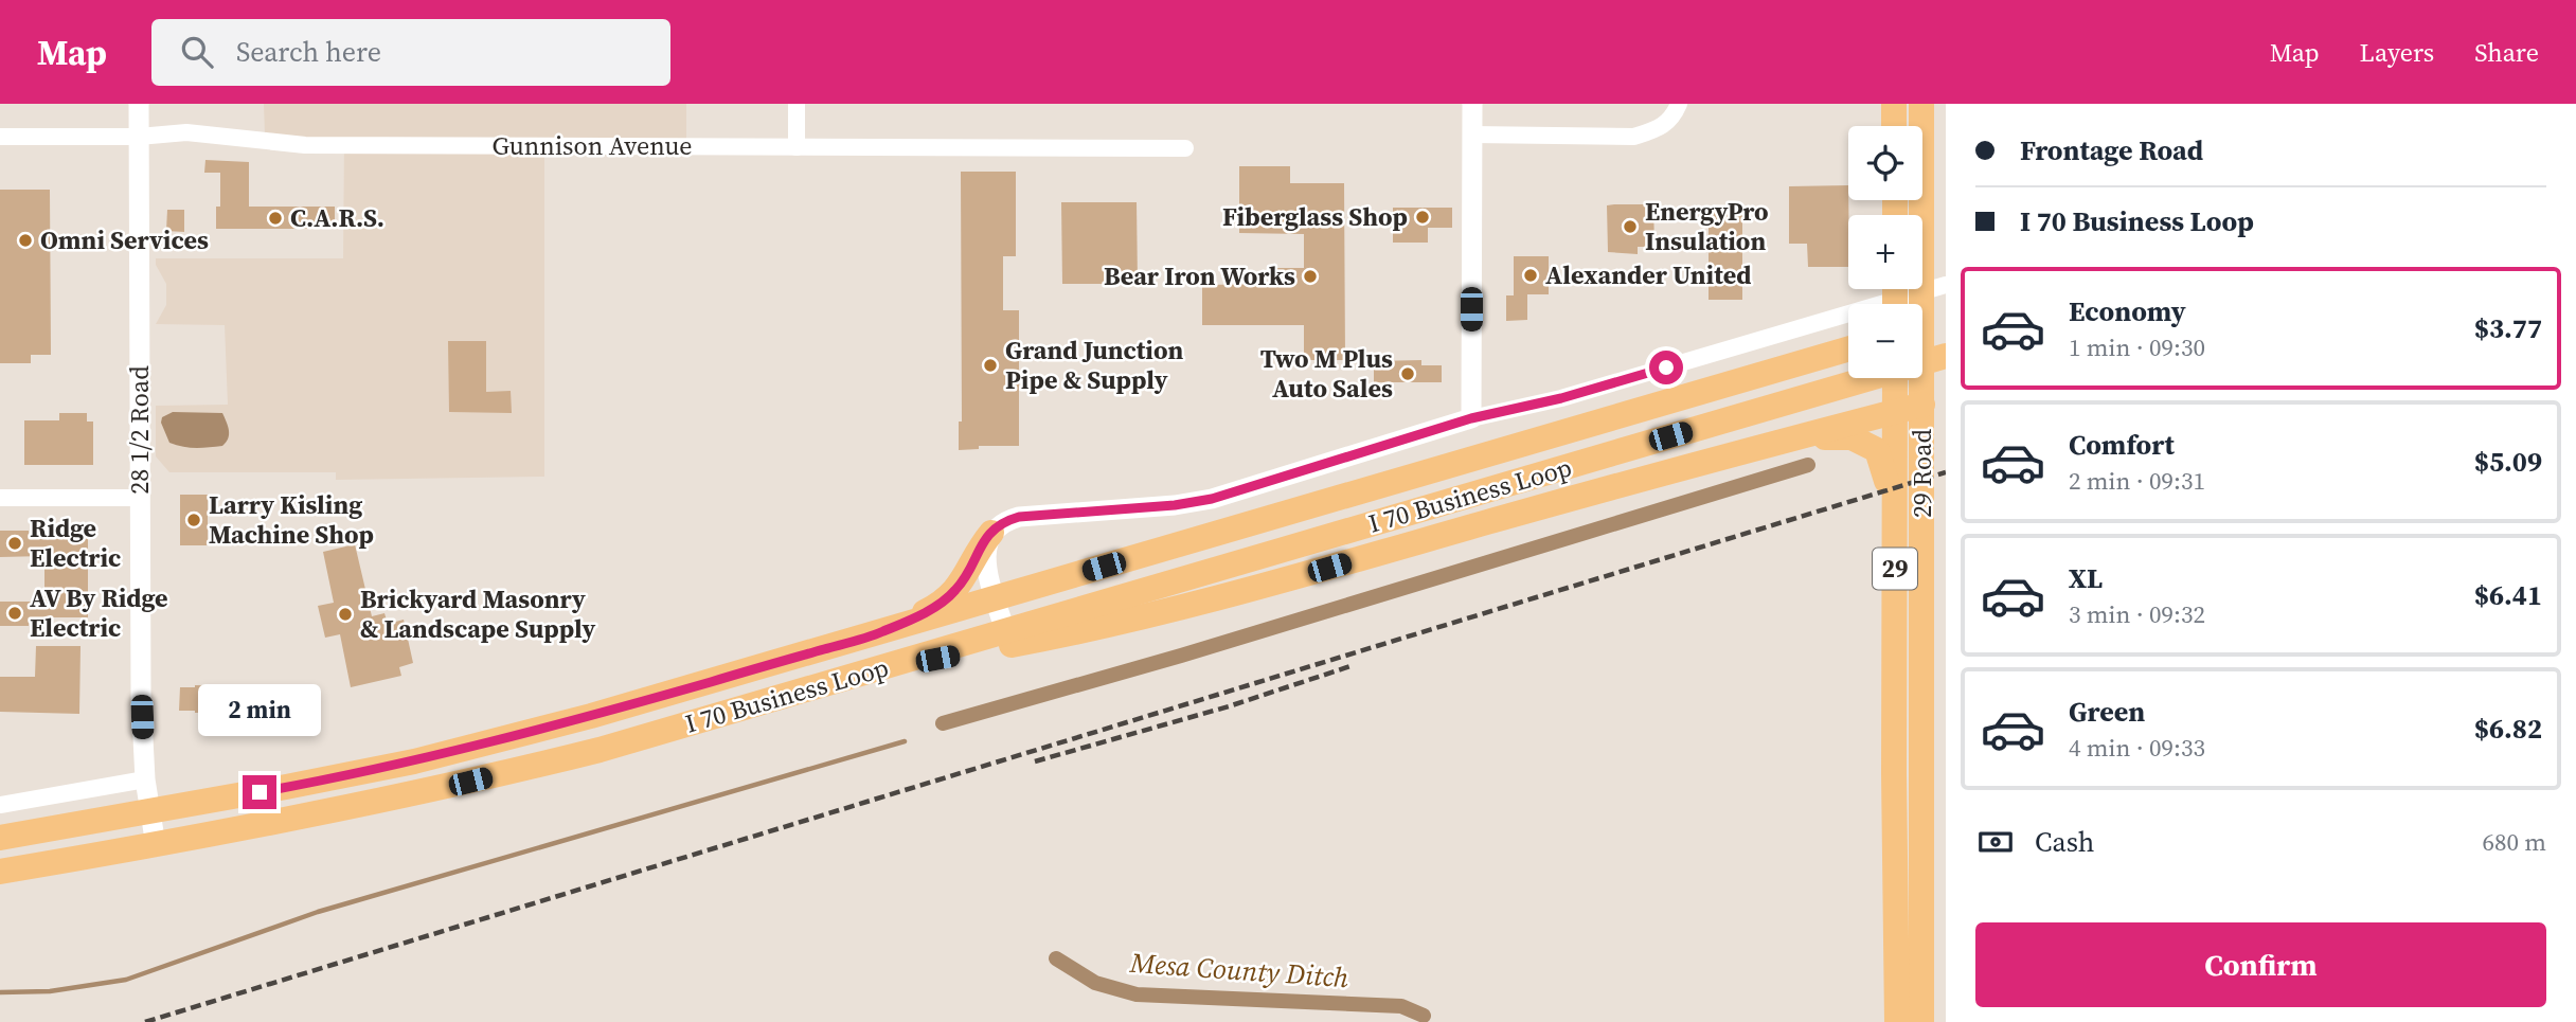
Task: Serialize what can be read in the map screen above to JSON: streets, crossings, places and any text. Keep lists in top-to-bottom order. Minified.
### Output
{"streets":{"main road":["29 Road","I 70 Business Loop","29"],"street":["Gunnison Avenue","28 1/2 Road"]},"crossings":[["Gunnison Avenue","28 1/2 Road"],["28 1/2 Road","I 70 Business Loop"]],"water":["Mesa County Ditch"],"places":["Fiberglass Shop","C.A.R.S.","EnergyPro Insulation","Omni Services","Alexander United","Bear Iron Works","Grand Junction Pipe & Supply","Two M Plus Auto Sales","Larry Kisling Machine Shop","Ridge Electric","AV By Ridge Electric","Brickyard Masonry & Landscape Supply"],"page":{"header":"Map","search":"Search here","nav":["Map","Layers","Share"],"banner":["Frontage Road","I 70 Business Loop"],"map_buttons":["+","−"],"list":[{"name":"Economy","note":"1 min · 09:30","value":"$3.77"},{"name":"Comfort","note":"2 min · 09:31","value":"$5.09"},{"name":"XL","note":"3 min · 09:32","value":"$6.41"},{"name":"Green","note":"4 min · 09:33","value":"$6.82"}],"bubble":"2 min","pay":["Cash","680 m"],"buttons":"Confirm"}}
